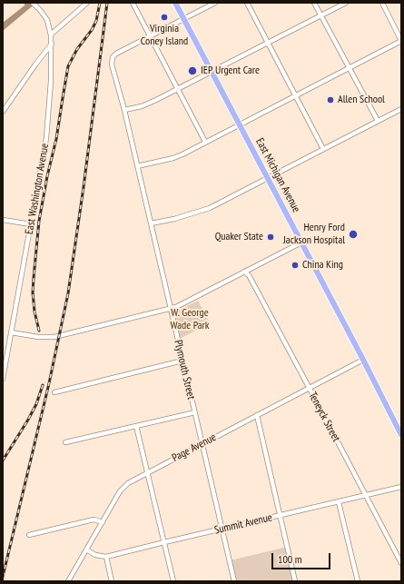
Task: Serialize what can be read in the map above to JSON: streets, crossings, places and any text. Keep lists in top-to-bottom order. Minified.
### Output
{"streets":{"main road":["East Michigan Avenue"],"street":["East Washington Avenue","Plymouth Street","Teneyck Street","Page Avenue","Summit Avenue"]},"crossings":[["East Michigan Avenue","Page Avenue"],["Plymouth Street","Page Avenue"],["Plymouth Street","Summit Avenue"],["Teneyck Street","Page Avenue"],["Teneyck Street","Summit Avenue"]],"parks":["W. George Wade Park"],"places":["Virginia Coney Island","IEP Urgent Care","Allen School","Henry Ford Jackson Hospital","Quaker State","China King"],"scale_bar":"100 m"}
